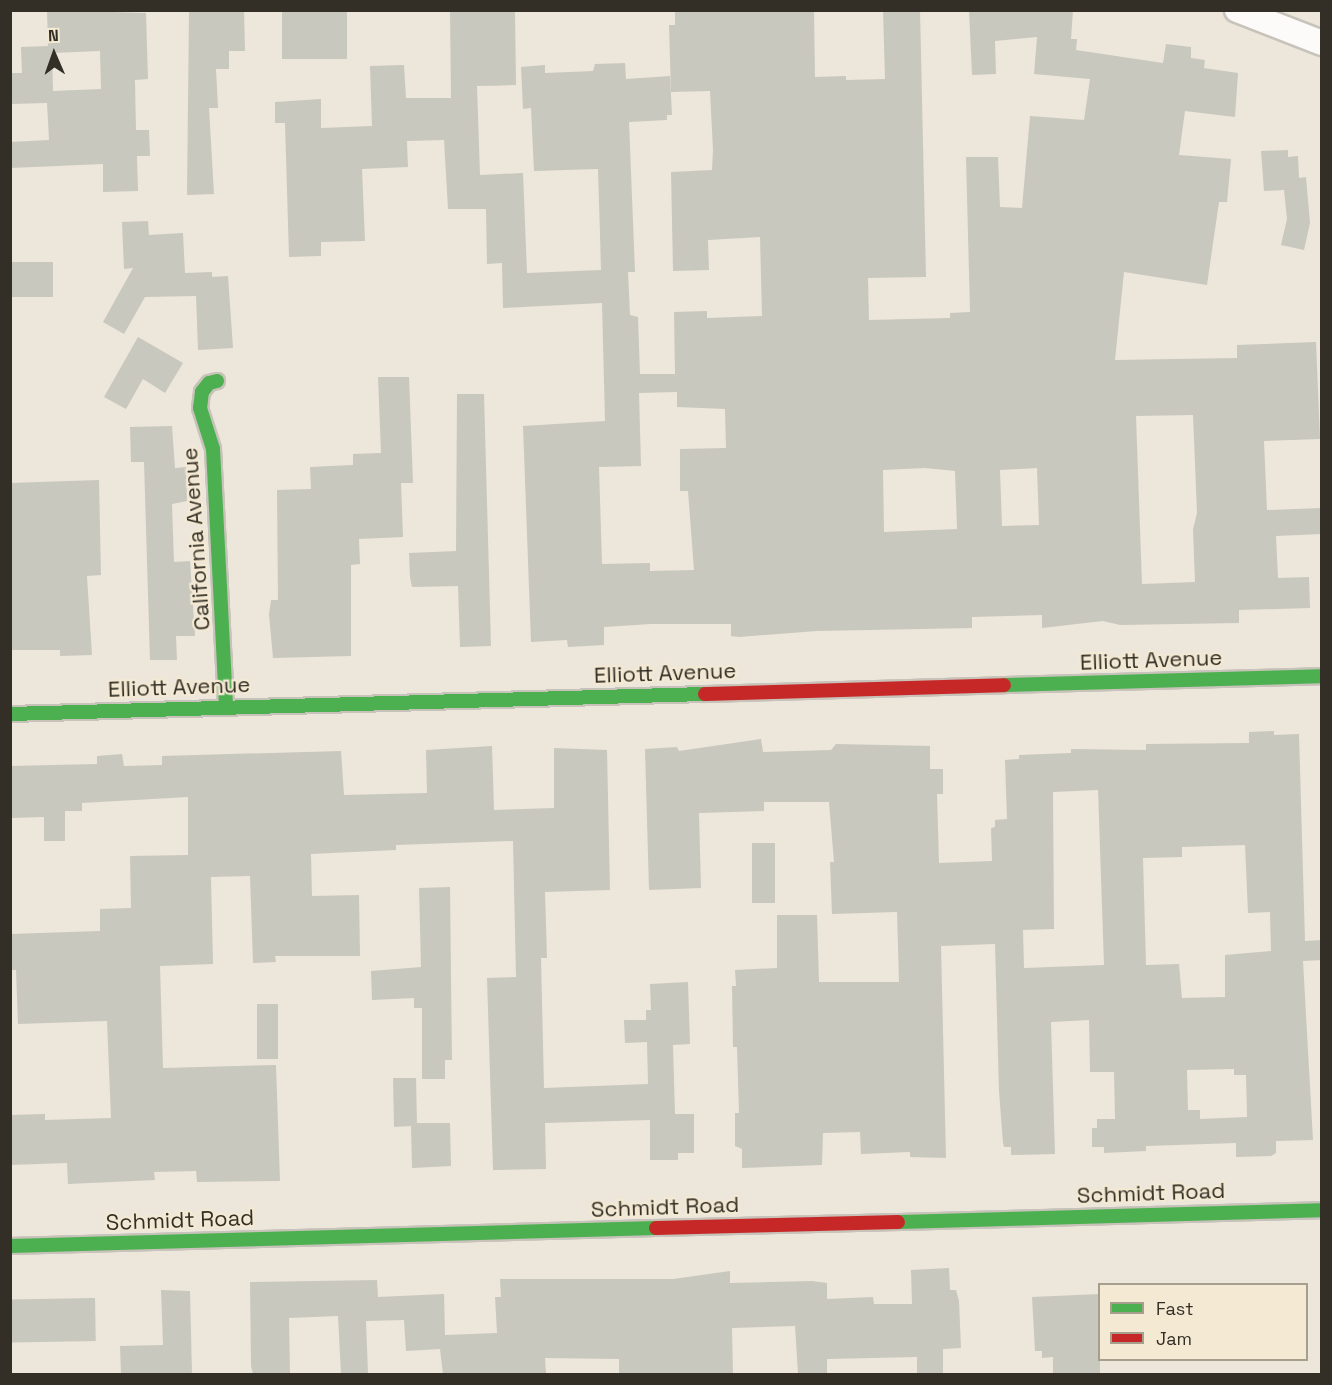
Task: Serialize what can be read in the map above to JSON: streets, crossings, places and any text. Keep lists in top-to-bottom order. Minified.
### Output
{"streets":{"street":["California Avenue","Elliott Avenue","Schmidt Road"]},"crossings":[["California Avenue","Elliott Avenue"]],"legend":["Fast","Jam"],"north":"top"}
